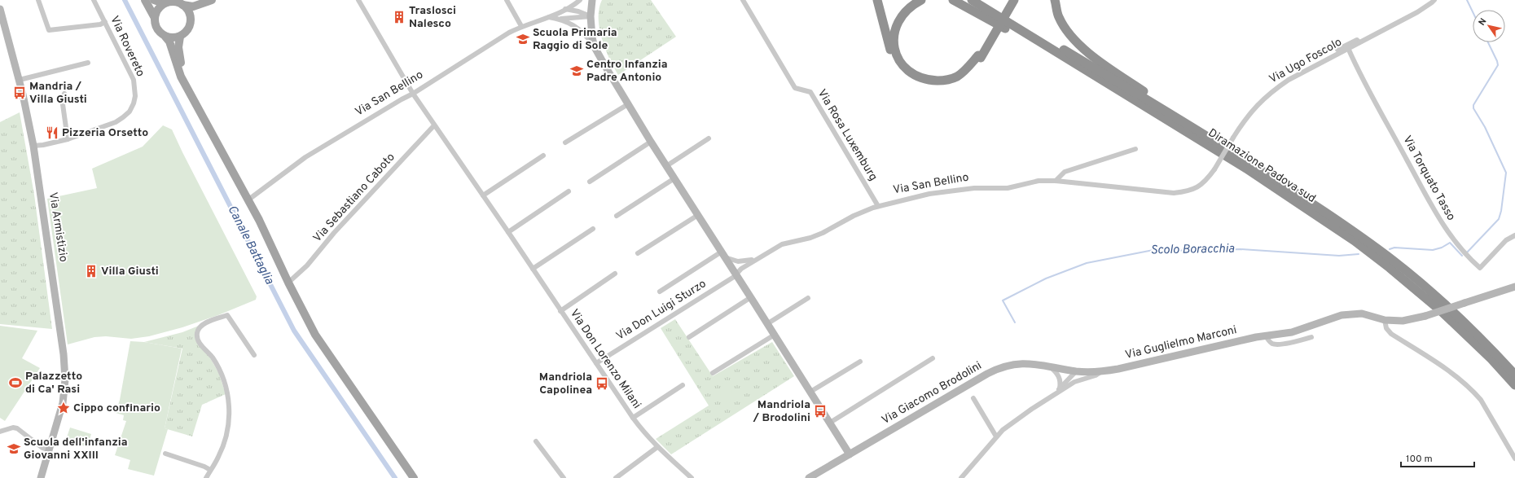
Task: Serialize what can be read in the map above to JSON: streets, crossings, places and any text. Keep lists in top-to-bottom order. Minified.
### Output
{"streets":{"highway":["Diramazione Padova sud"],"street":["Via Rovereto","Via Ugo Foscolo","Via San Bellino","Via Rosa Luxemburg","Via Torquato Tasso","Via Sebastiano Caboto","Via Armistizio","Via Don Luigi Sturzo","Via Guglielmo Marconi","Via Don Lorenzo Milani","Via Giacomo Brodolini"]},"crossings":[["Via Rovereto","Via Armistizio"],["Via Ugo Foscolo","Via San Bellino"],["Via Ugo Foscolo","Via Torquato Tasso"],["Via San Bellino","Via Rosa Luxemburg"],["Via San Bellino","Via Don Luigi Sturzo"],["Via San Bellino","Via Don Lorenzo Milani"],["Via Sebastiano Caboto","Via Don Lorenzo Milani"],["Via Don Luigi Sturzo","Via Don Lorenzo Milani"],["Via Guglielmo Marconi","Via Giacomo Brodolini"]],"water":["Canale Battaglia","Scolo Boracchia"],"places":{"building":["Traslosci Nalesco","Villa Giusti"],"school or university":["Scuola Primaria Raggio di Sole","Centro Infanzia Padre Antonio","Scuola dell'infanzia Giovanni XXIII"],"bus stop":["Mandria / Villa Giusti","Mandriola Capolinea","Mandriola / Brodolini"],"restaurant":["Pizzeria Orsetto"],"sports":["Palazzetto di Ca' Rasi"],"place":["Cippo confinario"]},"scale_bar":"100 m","north":"top left"}
